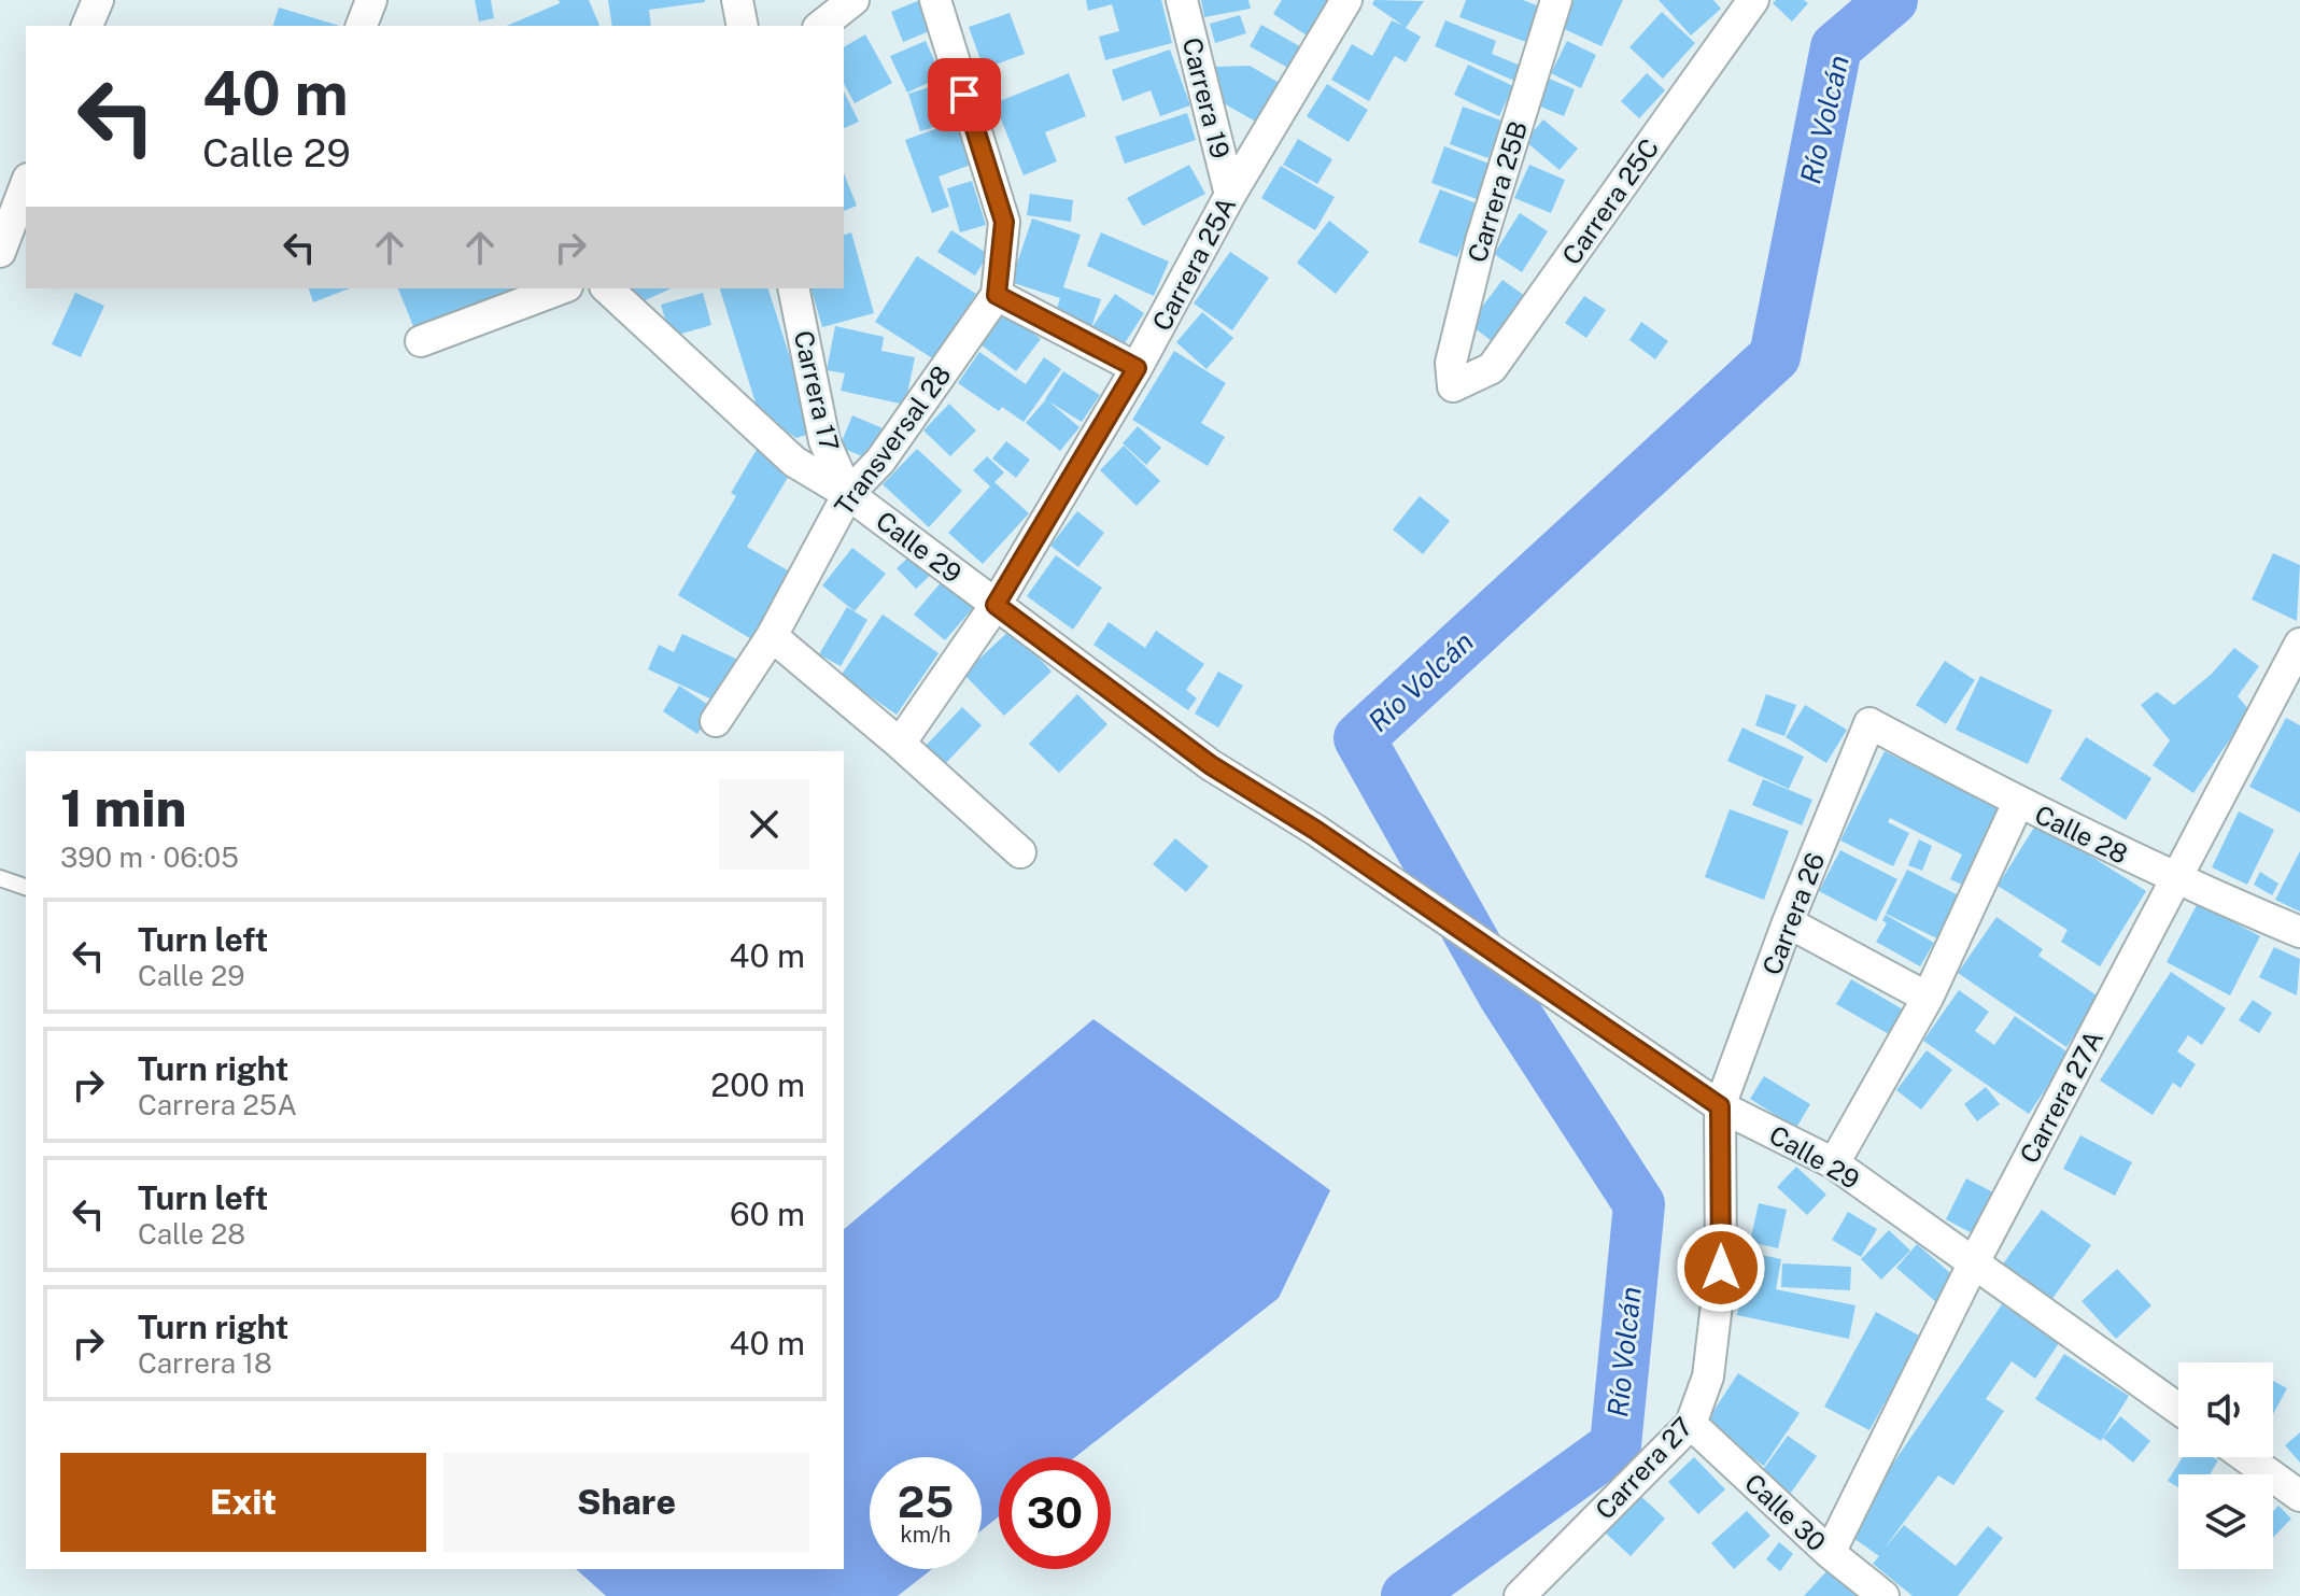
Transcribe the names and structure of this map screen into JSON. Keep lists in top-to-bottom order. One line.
{"streets":{"street":["Carrera 19","Carrera 25B","Carrera 25C","Carrera 25A","Carrera 17","Transversal 28","Calle 29","Calle 28","Carrera 26","Carrera 27A","Carrera 27","Calle 30"]},"crossings":[["Carrera 19","Carrera 25A"],["Carrera 25B","Carrera 25C"],["Carrera 25A","Calle 29"],["Carrera 17","Transversal 28"],["Carrera 17","Calle 29"],["Transversal 28","Calle 29"],["Calle 29","Carrera 26"],["Calle 29","Carrera 27A"],["Calle 29","Carrera 27"],["Calle 28","Carrera 26"],["Calle 28","Carrera 27A"],["Carrera 26","Carrera 27"],["Carrera 27A","Calle 30"],["Carrera 27","Calle 30"]],"water":["Río Volcán"],"page":{"turn":["40 m","Calle 29"],"heading":["1 min","390 m · 06:05"],"list":[{"name":"Turn left","note":"Calle 29","value":"40 m"},{"name":"Turn right","note":"Carrera 25A","value":"200 m"},{"name":"Turn left","note":"Calle 28","value":"60 m"},{"name":"Turn right","note":"Carrera 18","value":"40 m"}],"buttons":["Exit","Share"],"speed":"25 km/h","limit":"30"}}
